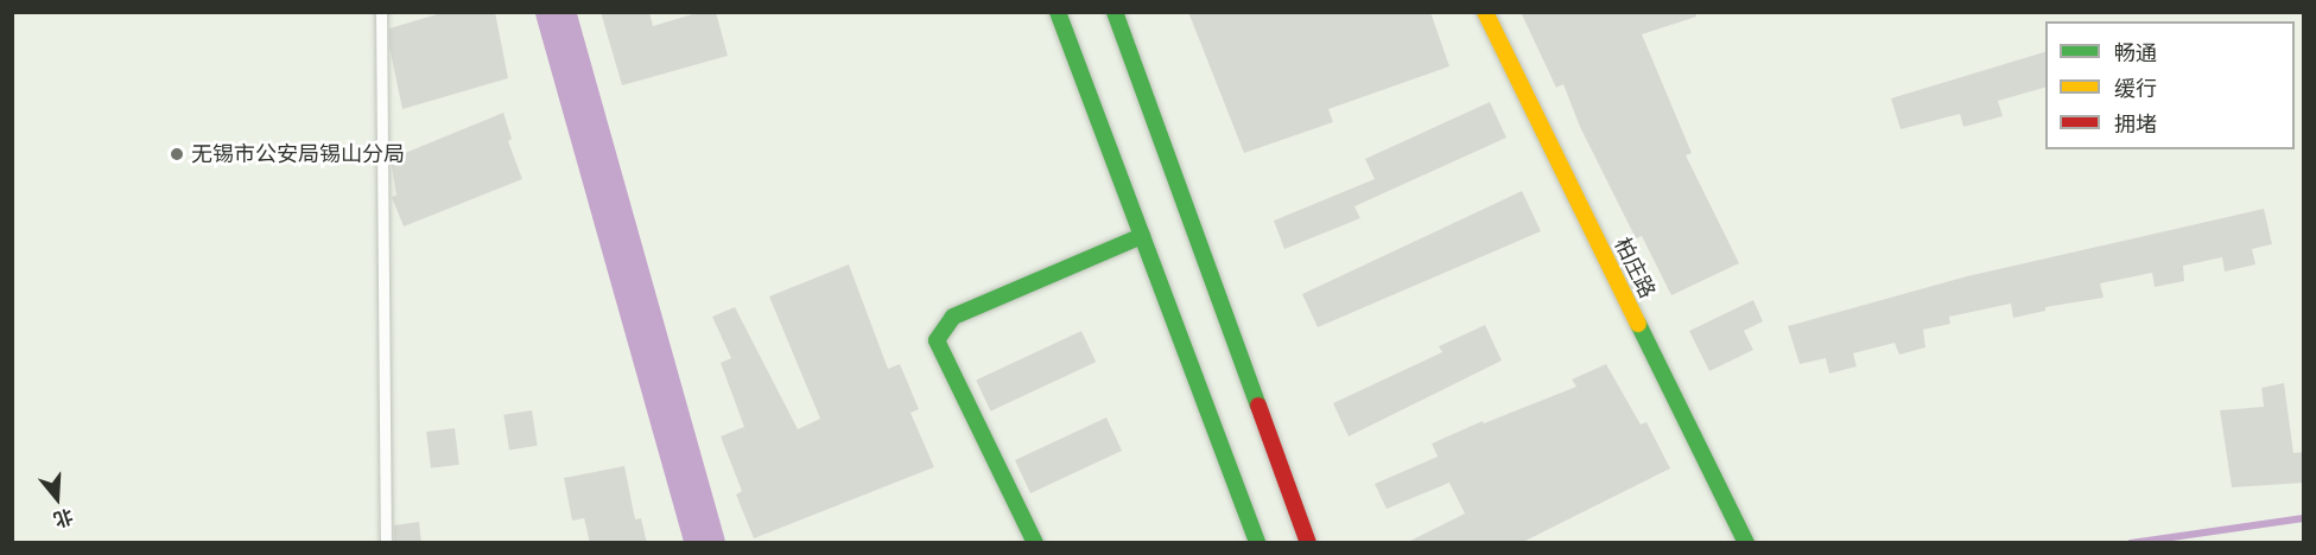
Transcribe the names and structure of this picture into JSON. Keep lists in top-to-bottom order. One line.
{"streets":{"street":["柏庄路"]},"places":["无锡市公安局锡山分局"],"legend":["畅通","缓行","拥堵"],"north":"bottom"}
